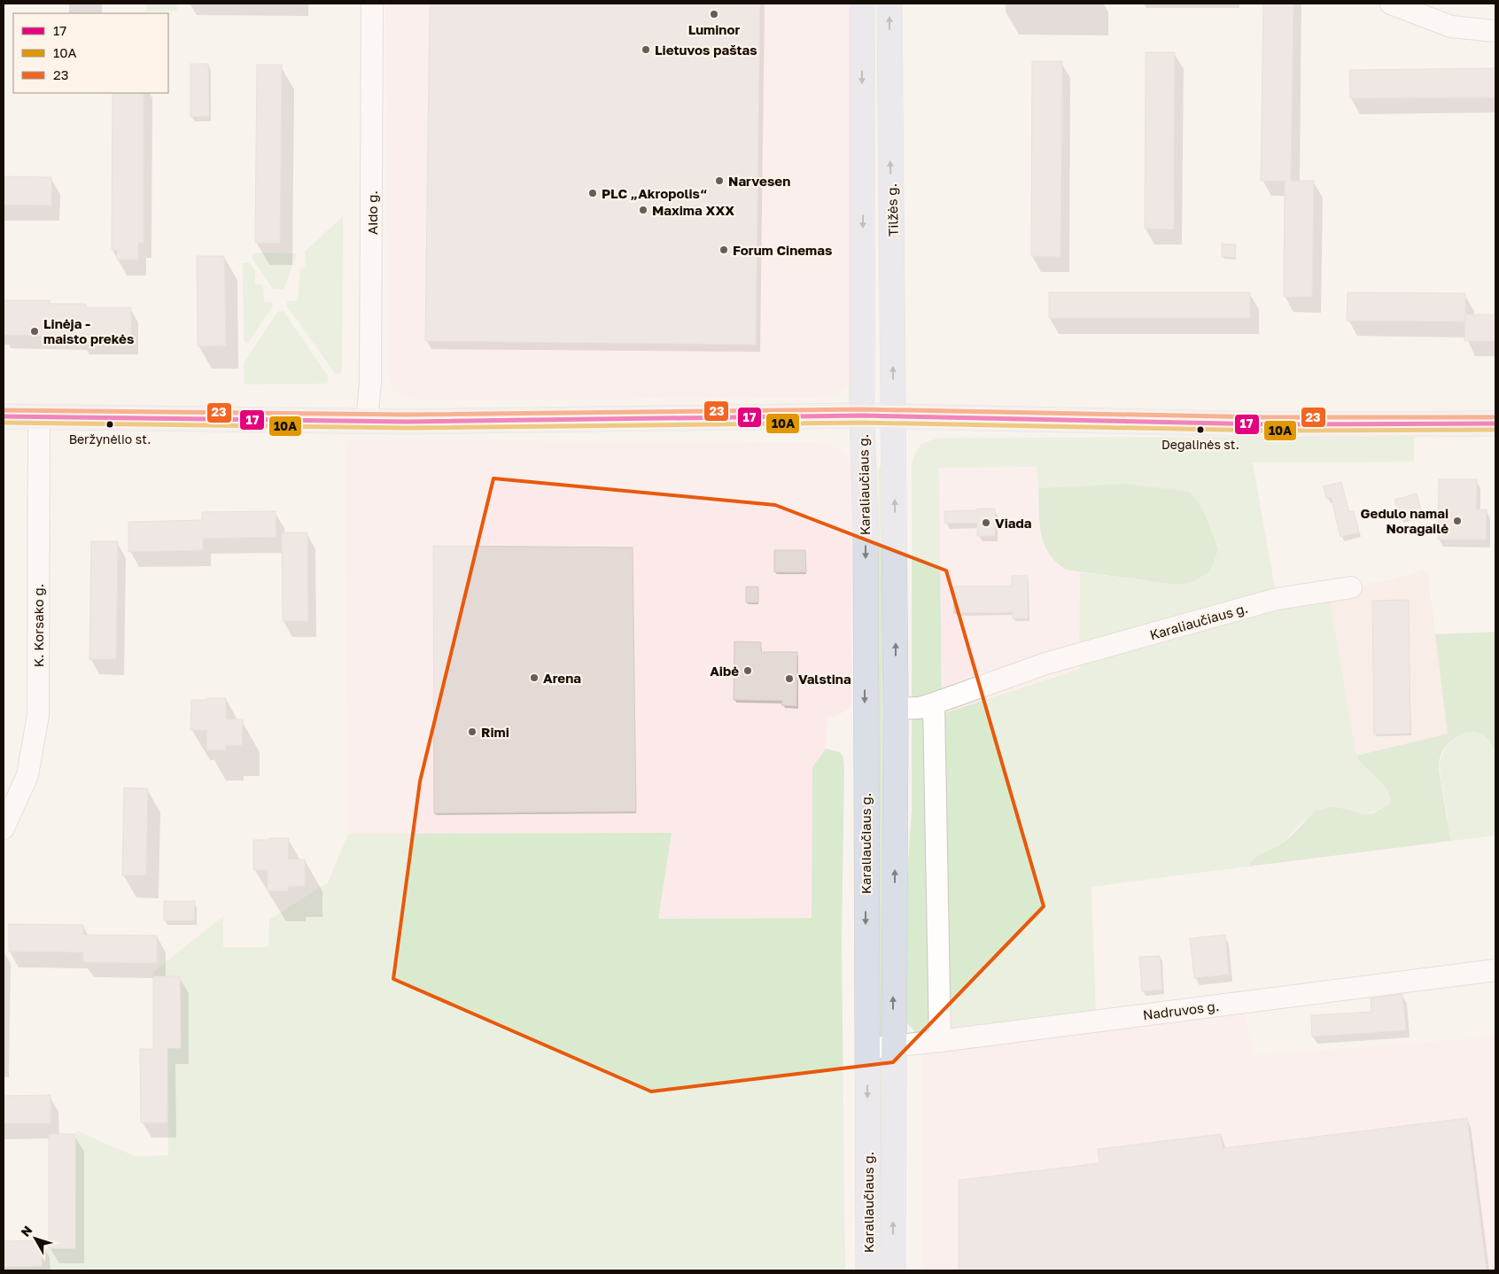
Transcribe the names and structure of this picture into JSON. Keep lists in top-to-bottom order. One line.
{"streets":{"highway":["Tilžės g.","Karaliaučiaus g."],"street":["Aido g.","K. Korsako g.","Nadruvos g."]},"crossings":[["Tilžės g.","Karaliaučiaus g."],["Karaliaučiaus g.","Nadruvos g."]],"places":["Luminor","Lietuvos paštas","Narvesen","PLC „Akropolis“","Maxima XXX","Forum Cinemas","Linėja - maisto prekės","Beržynėlio st.","Degalinės st.","Gedulo namai Noragailė","Viada","Aibė","Arena","Valstina","Rimi"],"lines":["transit line 23","transit line 17","transit line 10A"],"legend":["17","10A","23"],"north":"top left"}
